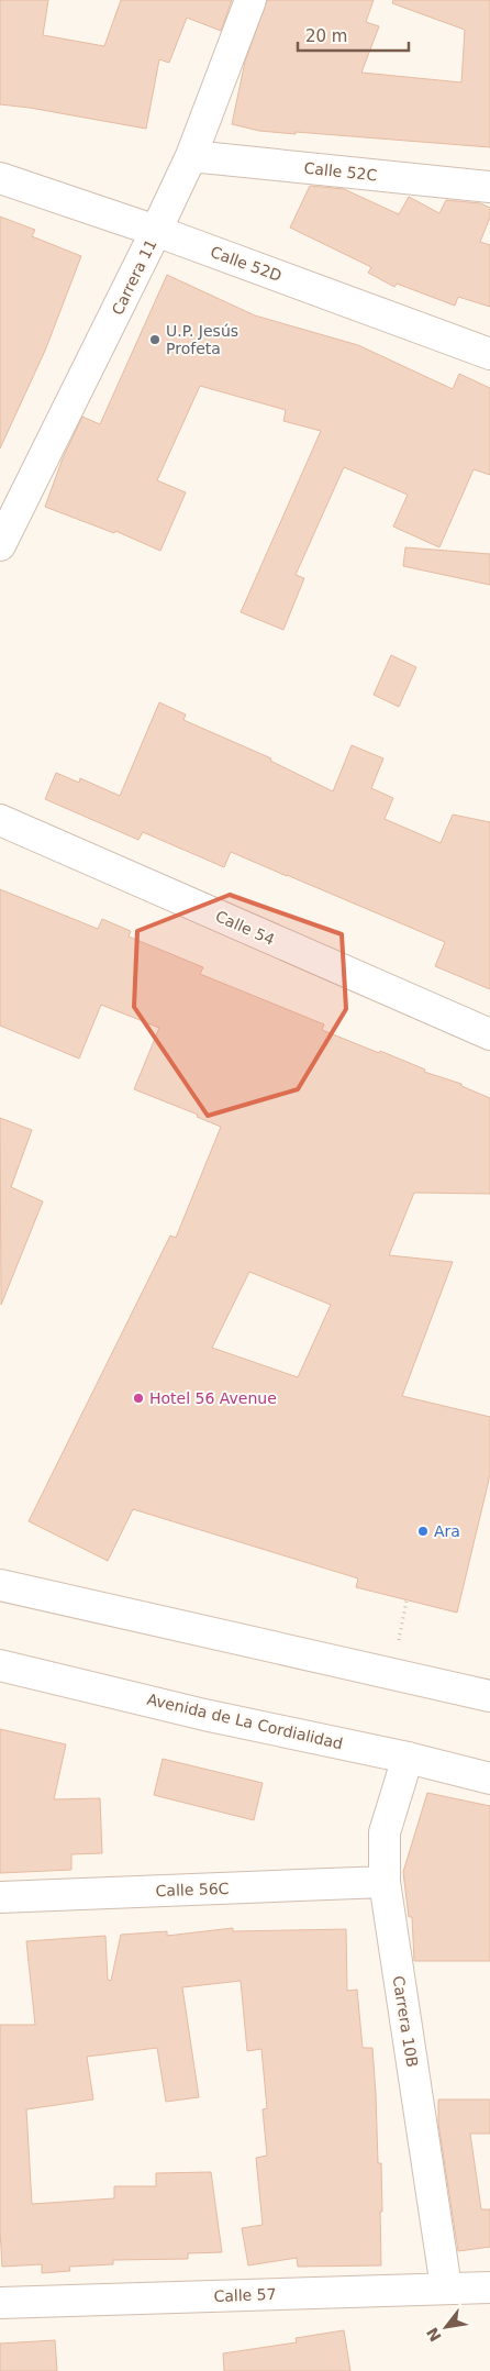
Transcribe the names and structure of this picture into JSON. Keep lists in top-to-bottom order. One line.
{"streets":{"street":["Calle 52C","Calle 52D","Carrera 11","Calle 54","Avenida de La Cordialidad","Calle 56C","Carrera 10B","Calle 57"]},"crossings":[["Calle 52C","Carrera 11"],["Calle 52D","Carrera 11"],["Avenida de La Cordialidad","Carrera 10B"],["Calle 56C","Carrera 10B"],["Carrera 10B","Calle 57"]],"places":["U.P. Jesús Profeta","Hotel 56 Avenue","Ara"],"scale_bar":"20 m","north":"bottom left"}
